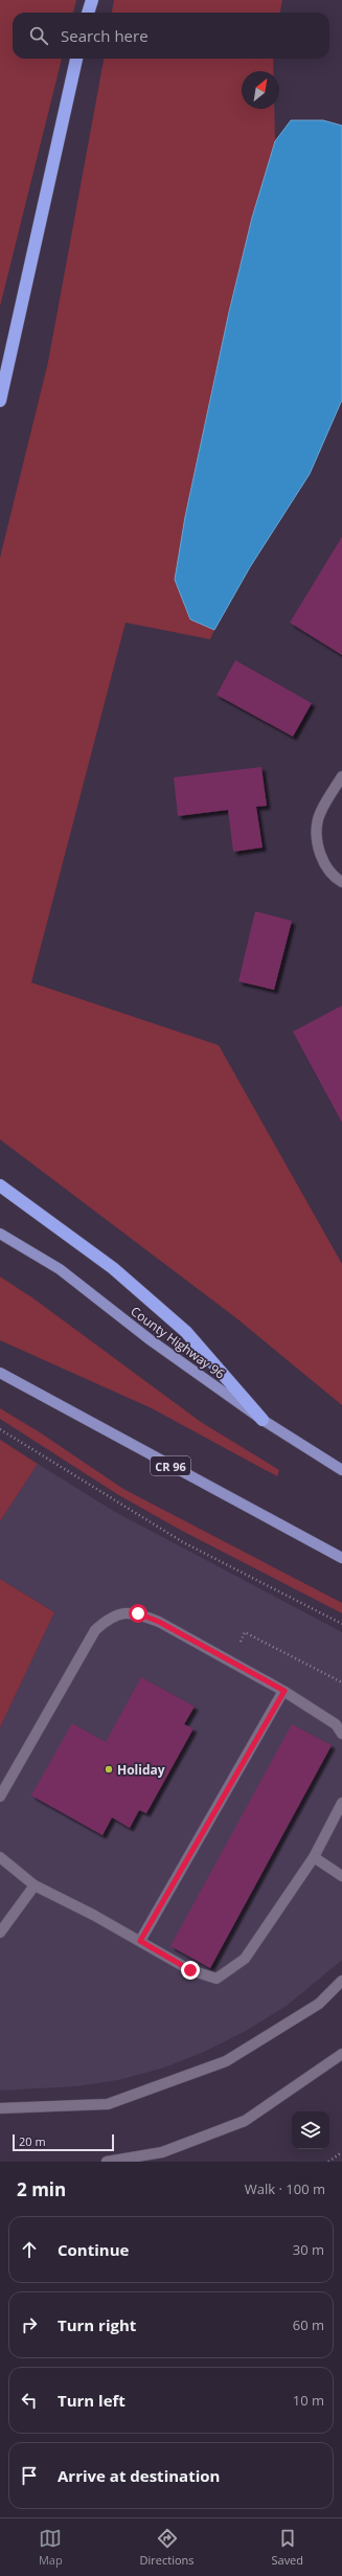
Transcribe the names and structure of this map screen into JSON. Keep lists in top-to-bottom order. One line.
{"streets":{"main road":["County Highway 96","CR 96"]},"places":["Holiday"],"scale_bar":"20 m","north":"top right","page":{"search":"Search here","scale":"20 m","heading":["2 min","Walk · 100 m"],"list":[["Continue","30 m"],["Turn right","60 m"],["Turn left","10 m"],"Arrive at destination"],"nav":["Map","Directions","Saved"]}}
